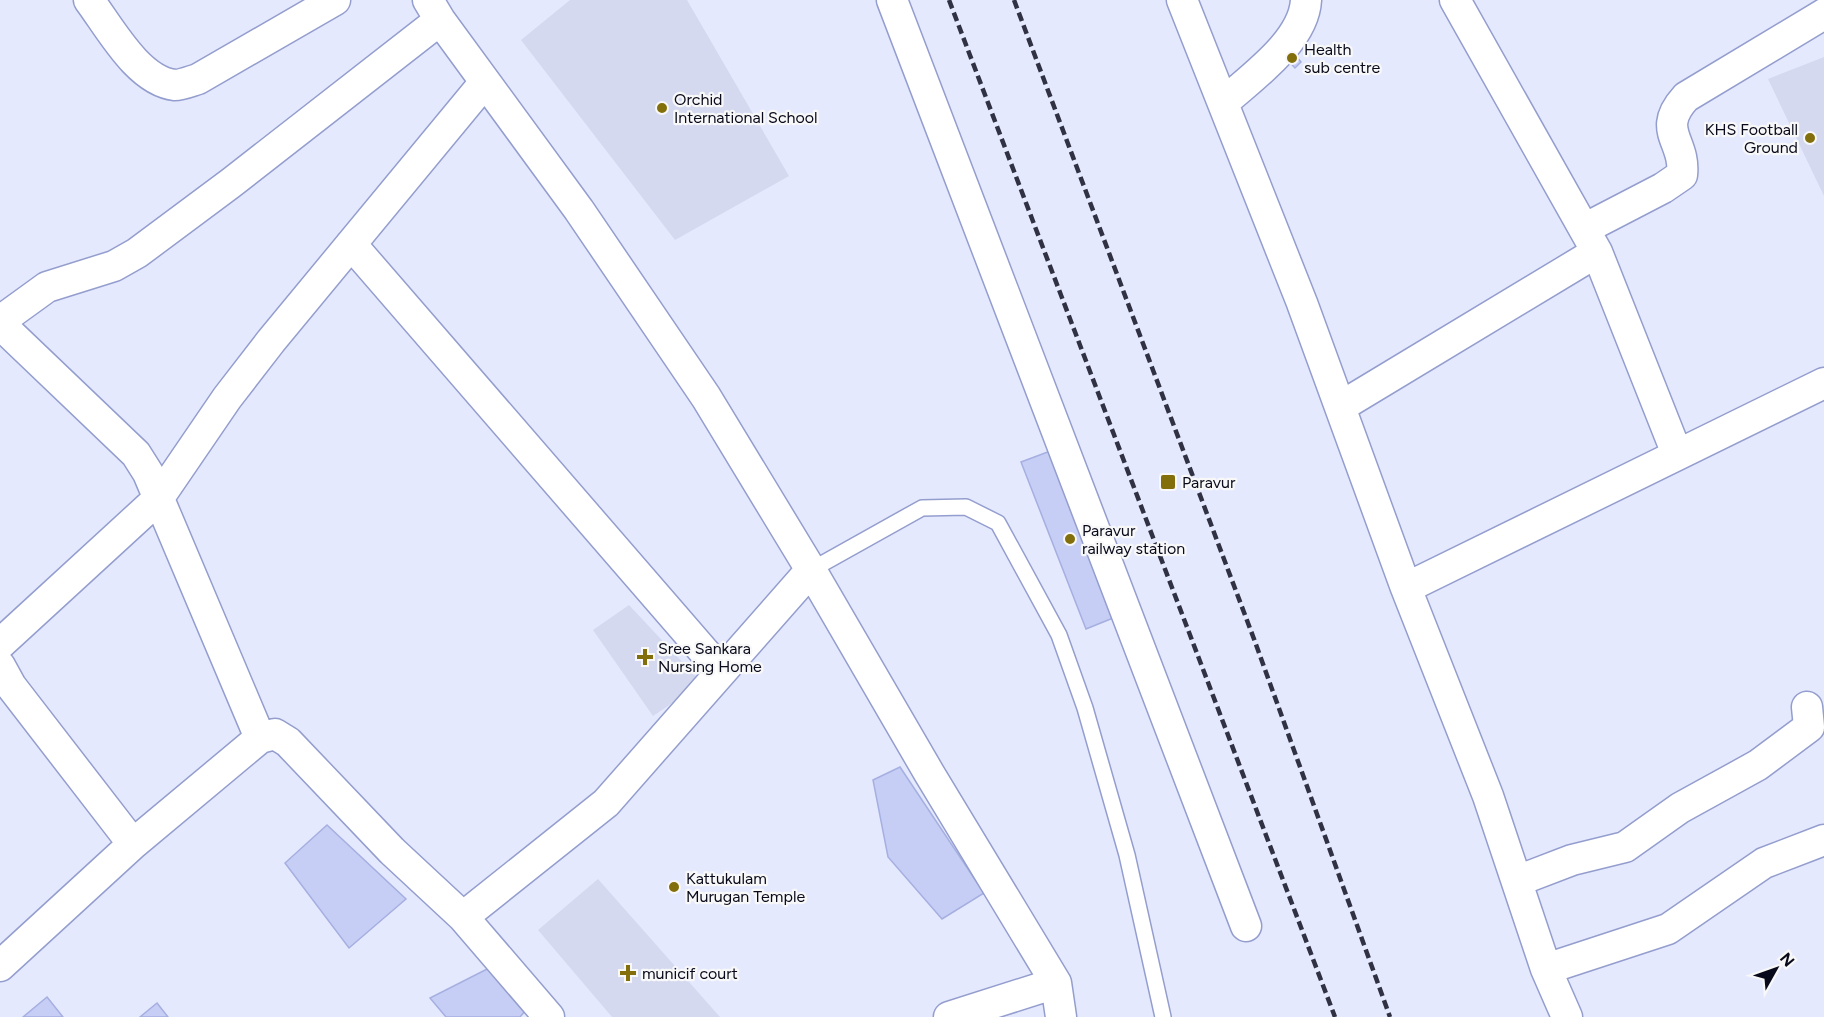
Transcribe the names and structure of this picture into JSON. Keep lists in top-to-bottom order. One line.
{"places":{"other":["Health sub centre","Orchid International School","KHS Football Ground","Paravur railway station","Kattukulam Murugan Temple"],"transit":["Paravur"],"health":["Sree Sankara Nursing Home","municif court"]},"north":"top right"}
